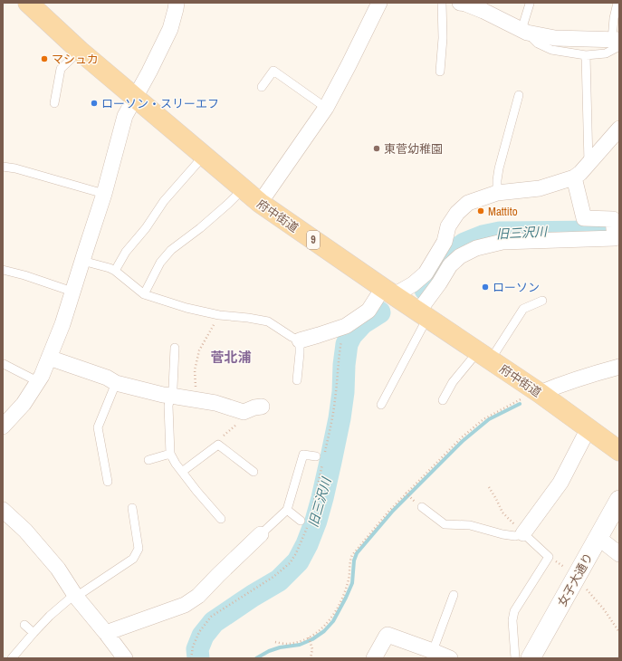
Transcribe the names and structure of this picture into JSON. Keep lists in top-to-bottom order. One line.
{"streets":{"main road":["府中街道","9"],"street":["女子大通り"]},"districts":["菅北浦"],"water":["旧三沢川"],"places":["マシュカ","ローソン・スリーエフ","東菅幼稚園","Mattito","ローソン"]}
